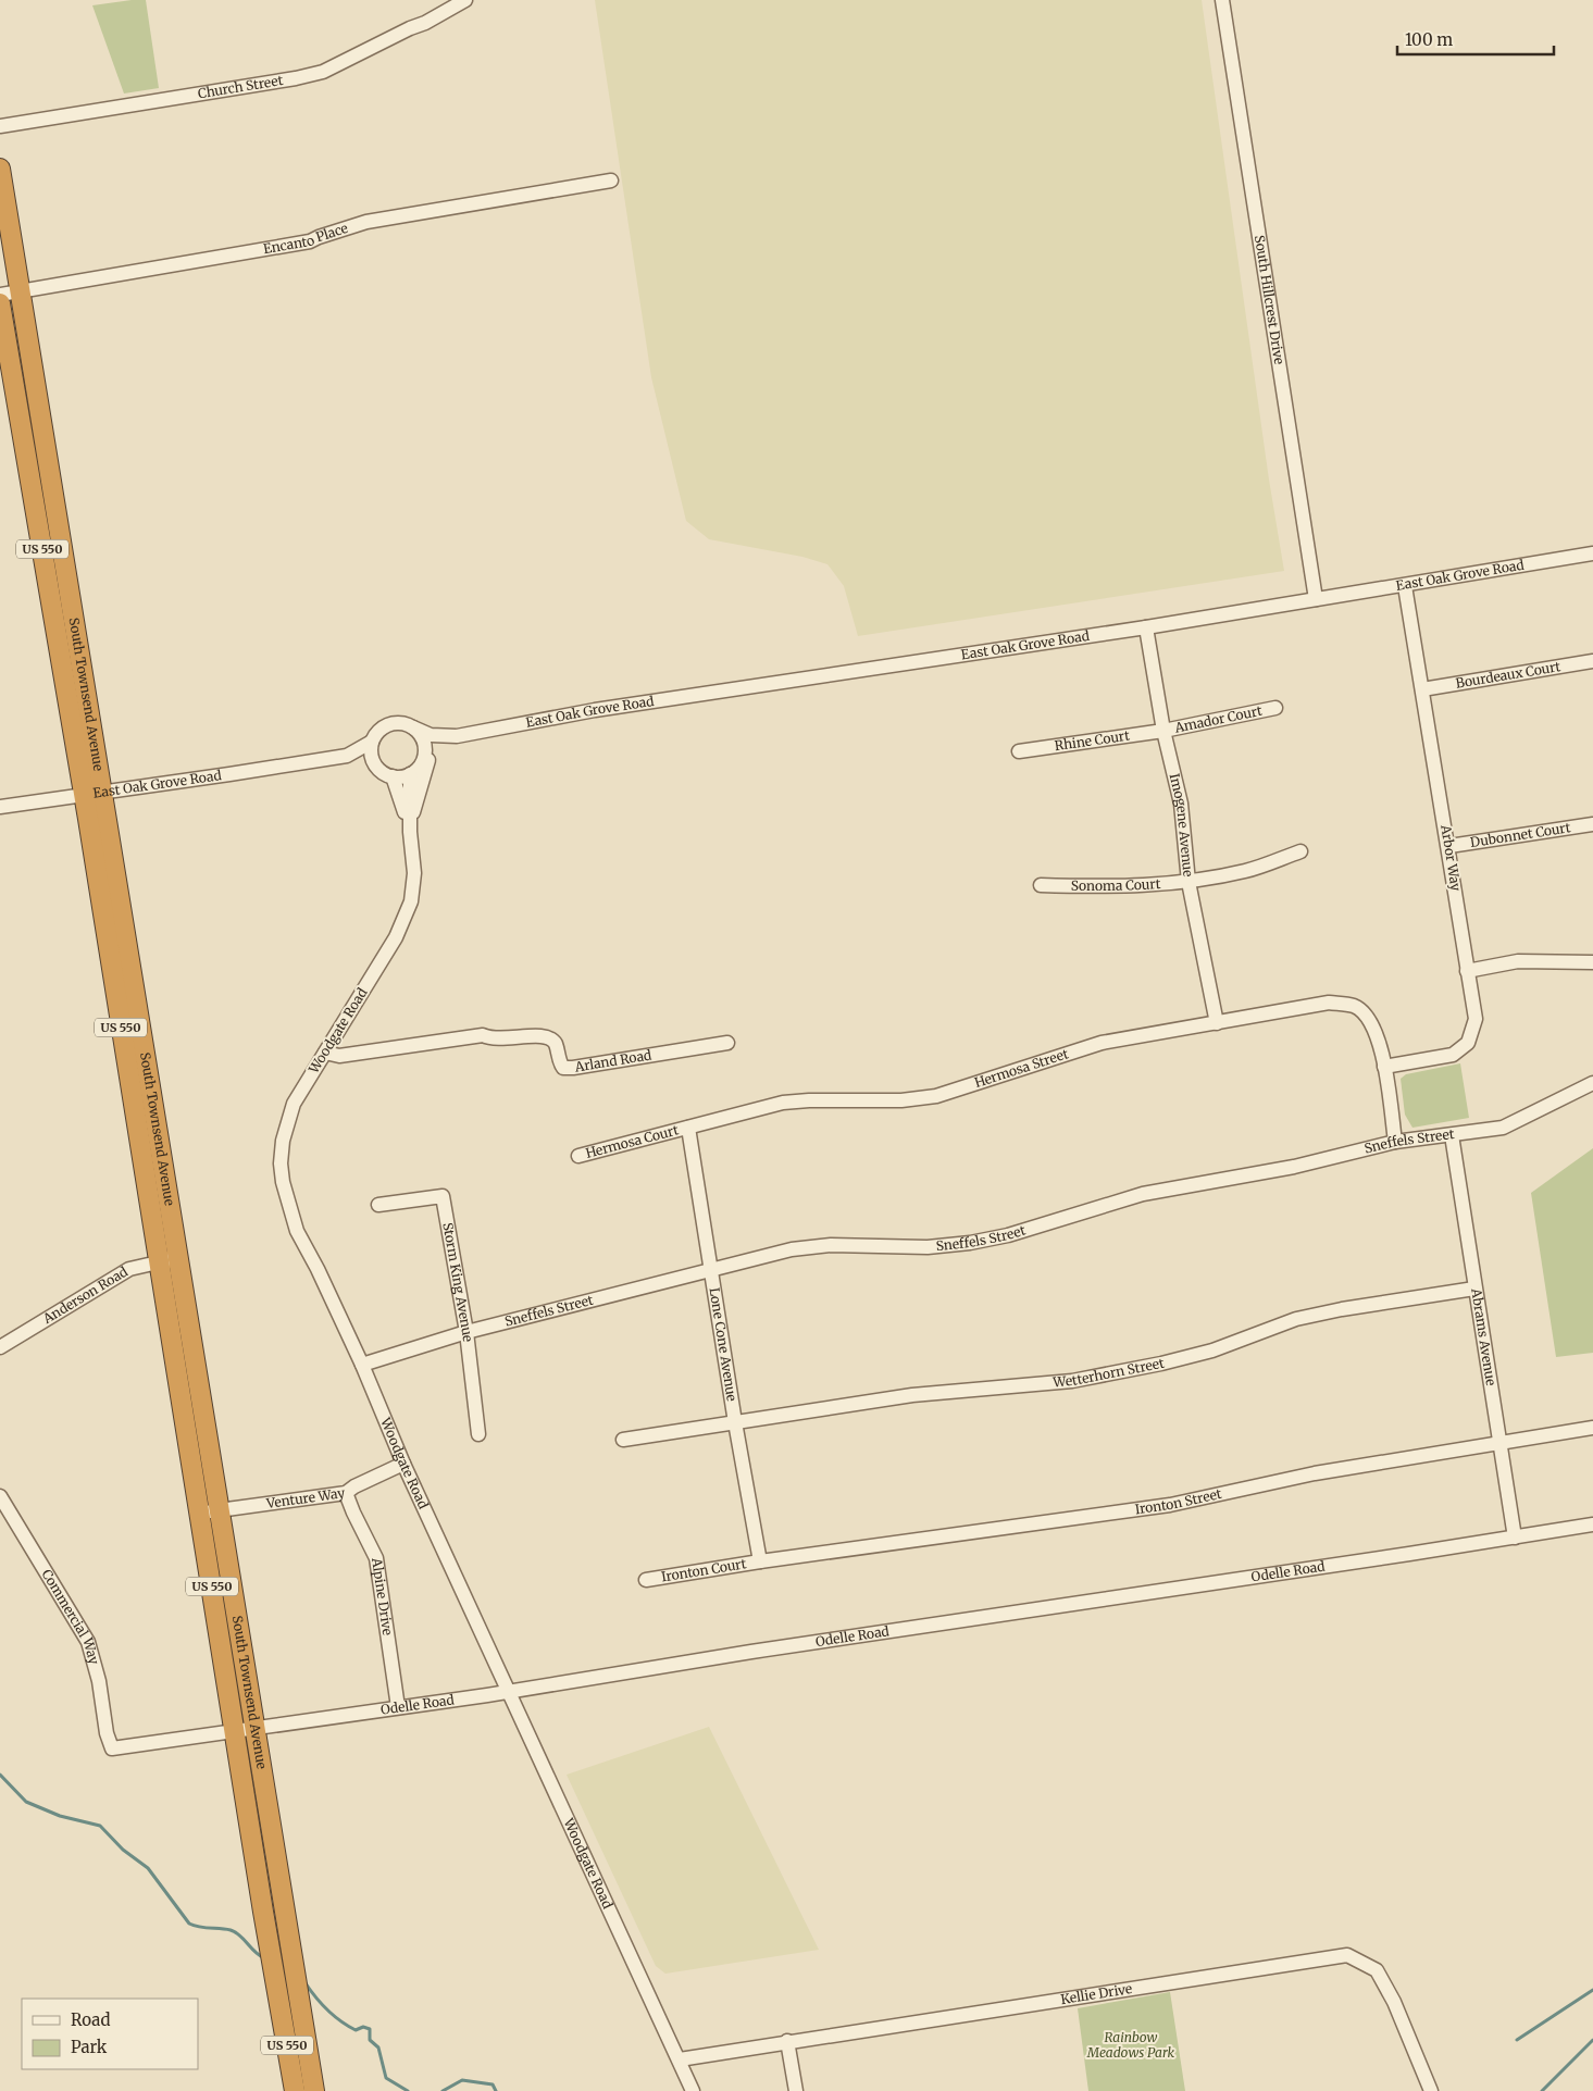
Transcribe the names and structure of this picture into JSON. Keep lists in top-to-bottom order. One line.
{"streets":{"highway":["US 550","South Townsend Avenue"],"street":["Church Street","Encanto Place","South Hillcrest Drive","East Oak Grove Road","Bourdeaux Court","Amador Court","Rhine Court","Imogene Avenue","Dubonnet Court","Arbor Way","Sonoma Court","Woodgate Road","Arland Road","Hermosa Street","Hermosa Court","Sneffels Street","Storm King Avenue","Anderson Road","Abrams Avenue","Lone Cone Avenue","Wetterhorn Street","Venture Way","Ironton Street","Ironton Court","Odelle Road","Alpine Drive","Commercial Way","Kellie Drive"]},"crossings":[["Encanto Place","South Townsend Avenue"],["South Hillcrest Drive","East Oak Grove Road"],["East Oak Grove Road","South Townsend Avenue"],["East Oak Grove Road","Imogene Avenue"],["East Oak Grove Road","Arbor Way"],["East Oak Grove Road","Woodgate Road"],["Bourdeaux Court","Arbor Way"],["South Townsend Avenue","Anderson Road"],["South Townsend Avenue","Venture Way"],["South Townsend Avenue","Odelle Road"],["Amador Court","Rhine Court"],["Amador Court","Imogene Avenue"],["Rhine Court","Imogene Avenue"],["Imogene Avenue","Sonoma Court"],["Imogene Avenue","Hermosa Street"],["Dubonnet Court","Arbor Way"],["Arbor Way","Hermosa Street"],["Woodgate Road","Arland Road"],["Woodgate Road","Sneffels Street"],["Woodgate Road","Venture Way"],["Woodgate Road","Odelle Road"],["Woodgate Road","Kellie Drive"],["Hermosa Street","Hermosa Court"],["Hermosa Street","Lone Cone Avenue"],["Hermosa Court","Lone Cone Avenue"],["Sneffels Street","Storm King Avenue"],["Sneffels Street","Abrams Avenue"],["Sneffels Street","Lone Cone Avenue"],["Abrams Avenue","Wetterhorn Street"],["Abrams Avenue","Ironton Street"],["Abrams Avenue","Odelle Road"],["Lone Cone Avenue","Wetterhorn Street"],["Lone Cone Avenue","Ironton Street"],["Lone Cone Avenue","Ironton Court"],["Venture Way","Alpine Drive"],["Ironton Street","Ironton Court"],["Odelle Road","Alpine Drive"],["Odelle Road","Commercial Way"]],"parks":["Rainbow Meadows Park"],"legend":["Road","Park"],"scale_bar":"100 m"}
